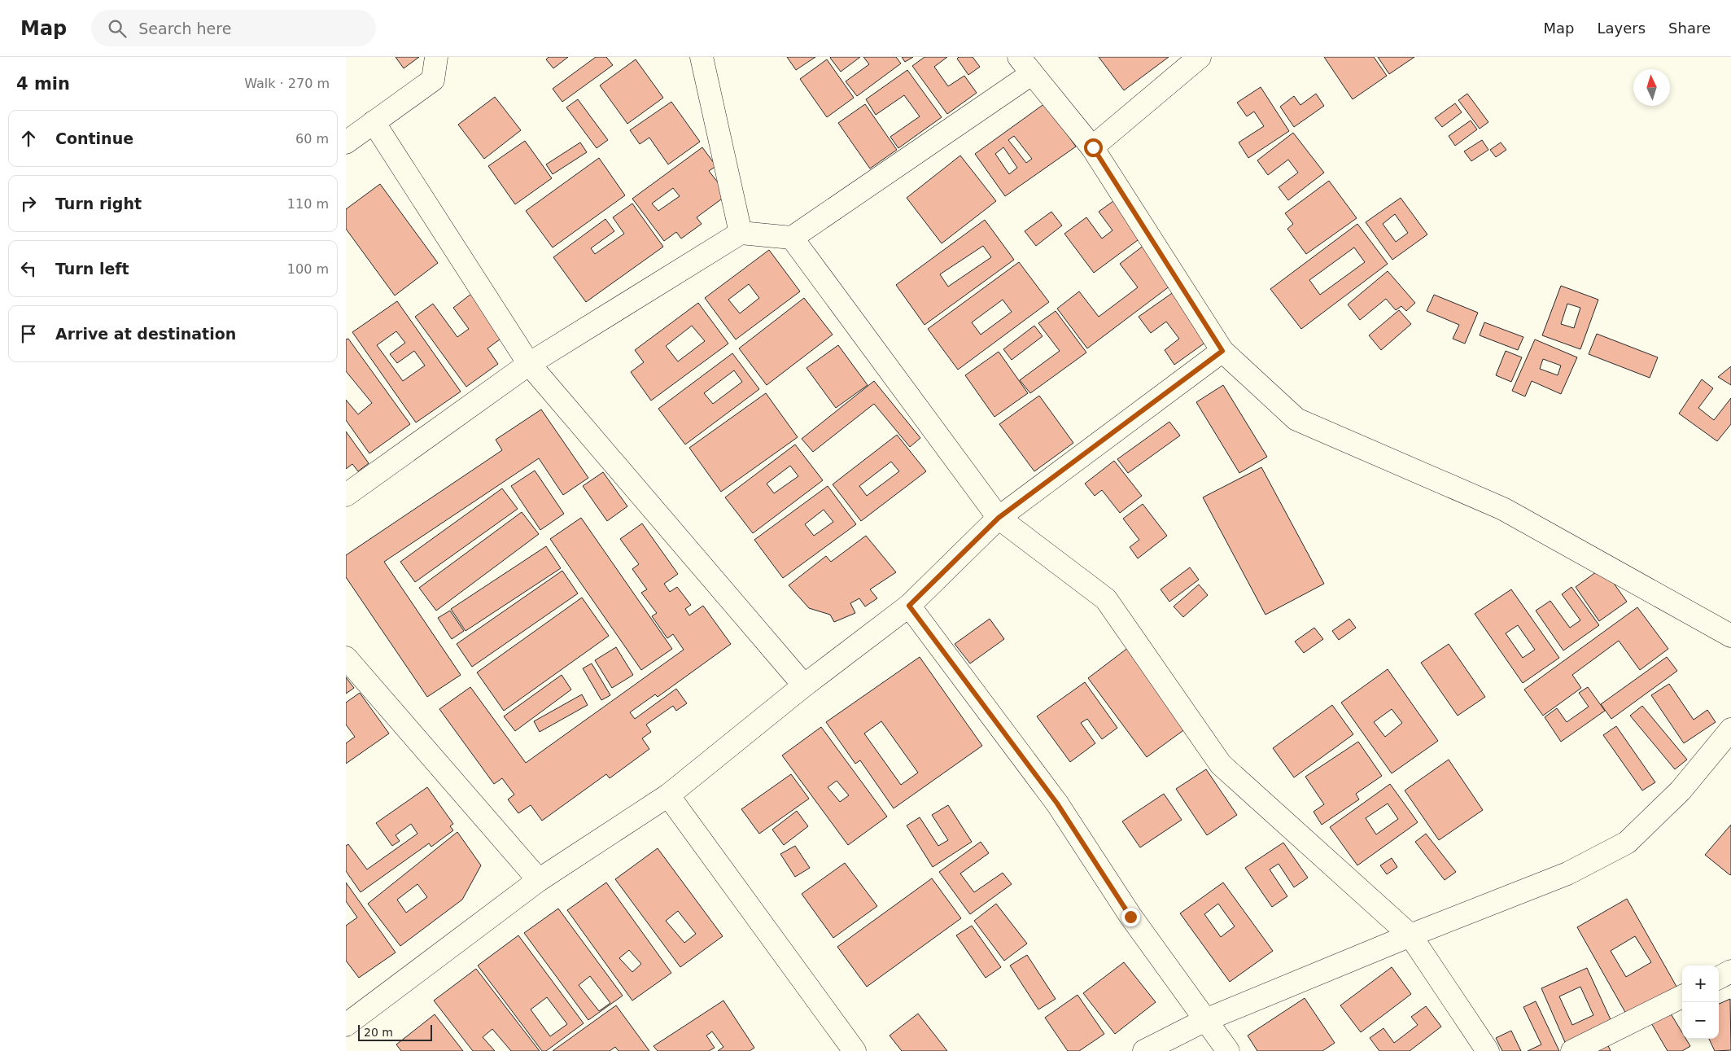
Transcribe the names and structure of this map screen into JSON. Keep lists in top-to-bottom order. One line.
{"scale_bar":"20 m","north":"top","page":{"header":"Map","search":"Search here","nav":["Map","Layers","Share"],"heading":["4 min","Walk · 270 m"],"list":[["Continue","60 m"],["Turn right","110 m"],["Turn left","100 m"],"Arrive at destination"],"map_buttons":["+","−"],"scale":"20 m"}}
